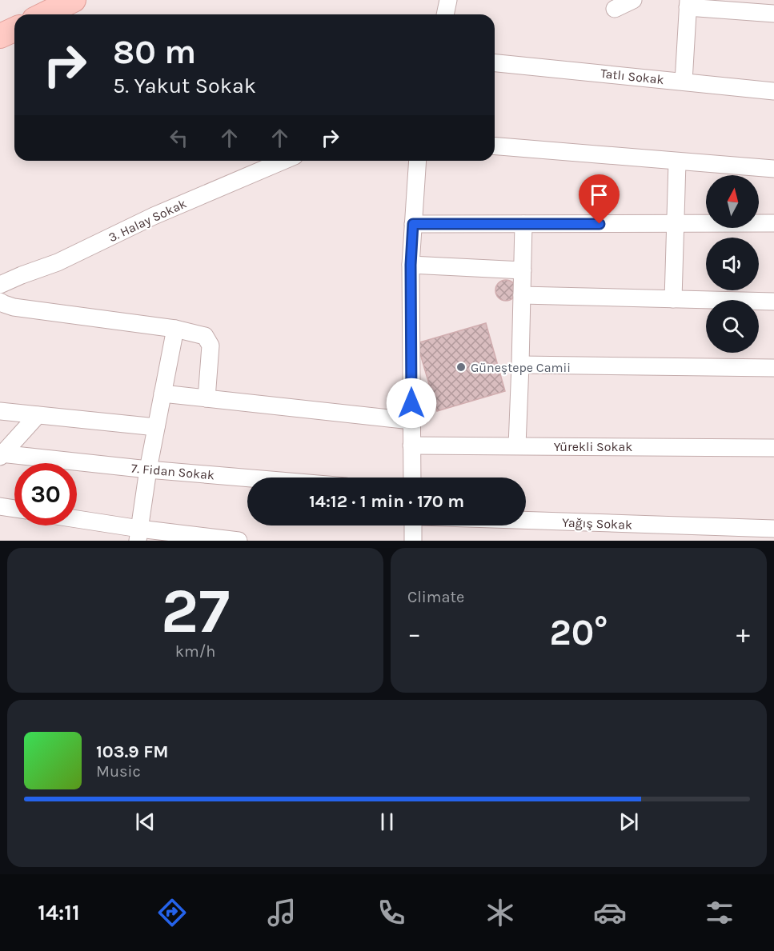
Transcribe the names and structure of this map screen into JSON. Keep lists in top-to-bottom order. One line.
{"streets":{"street":["Tatlı Sokak","3. Halay Sokak","Yürekli Sokak","7. Fidan Sokak","Yağış Sokak"]},"places":["Güneştepe Camii"],"north":"top","page":{"turn":["80 m","5. Yakut Sokak"],"limit":"30","trip":"14:12 · 1 min · 170 m","tile":[["27","km/h"],"Climate"],"heat":["−","20°","+"],"song":["103.9 FM","Music"],"tabs":"14:11"}}
